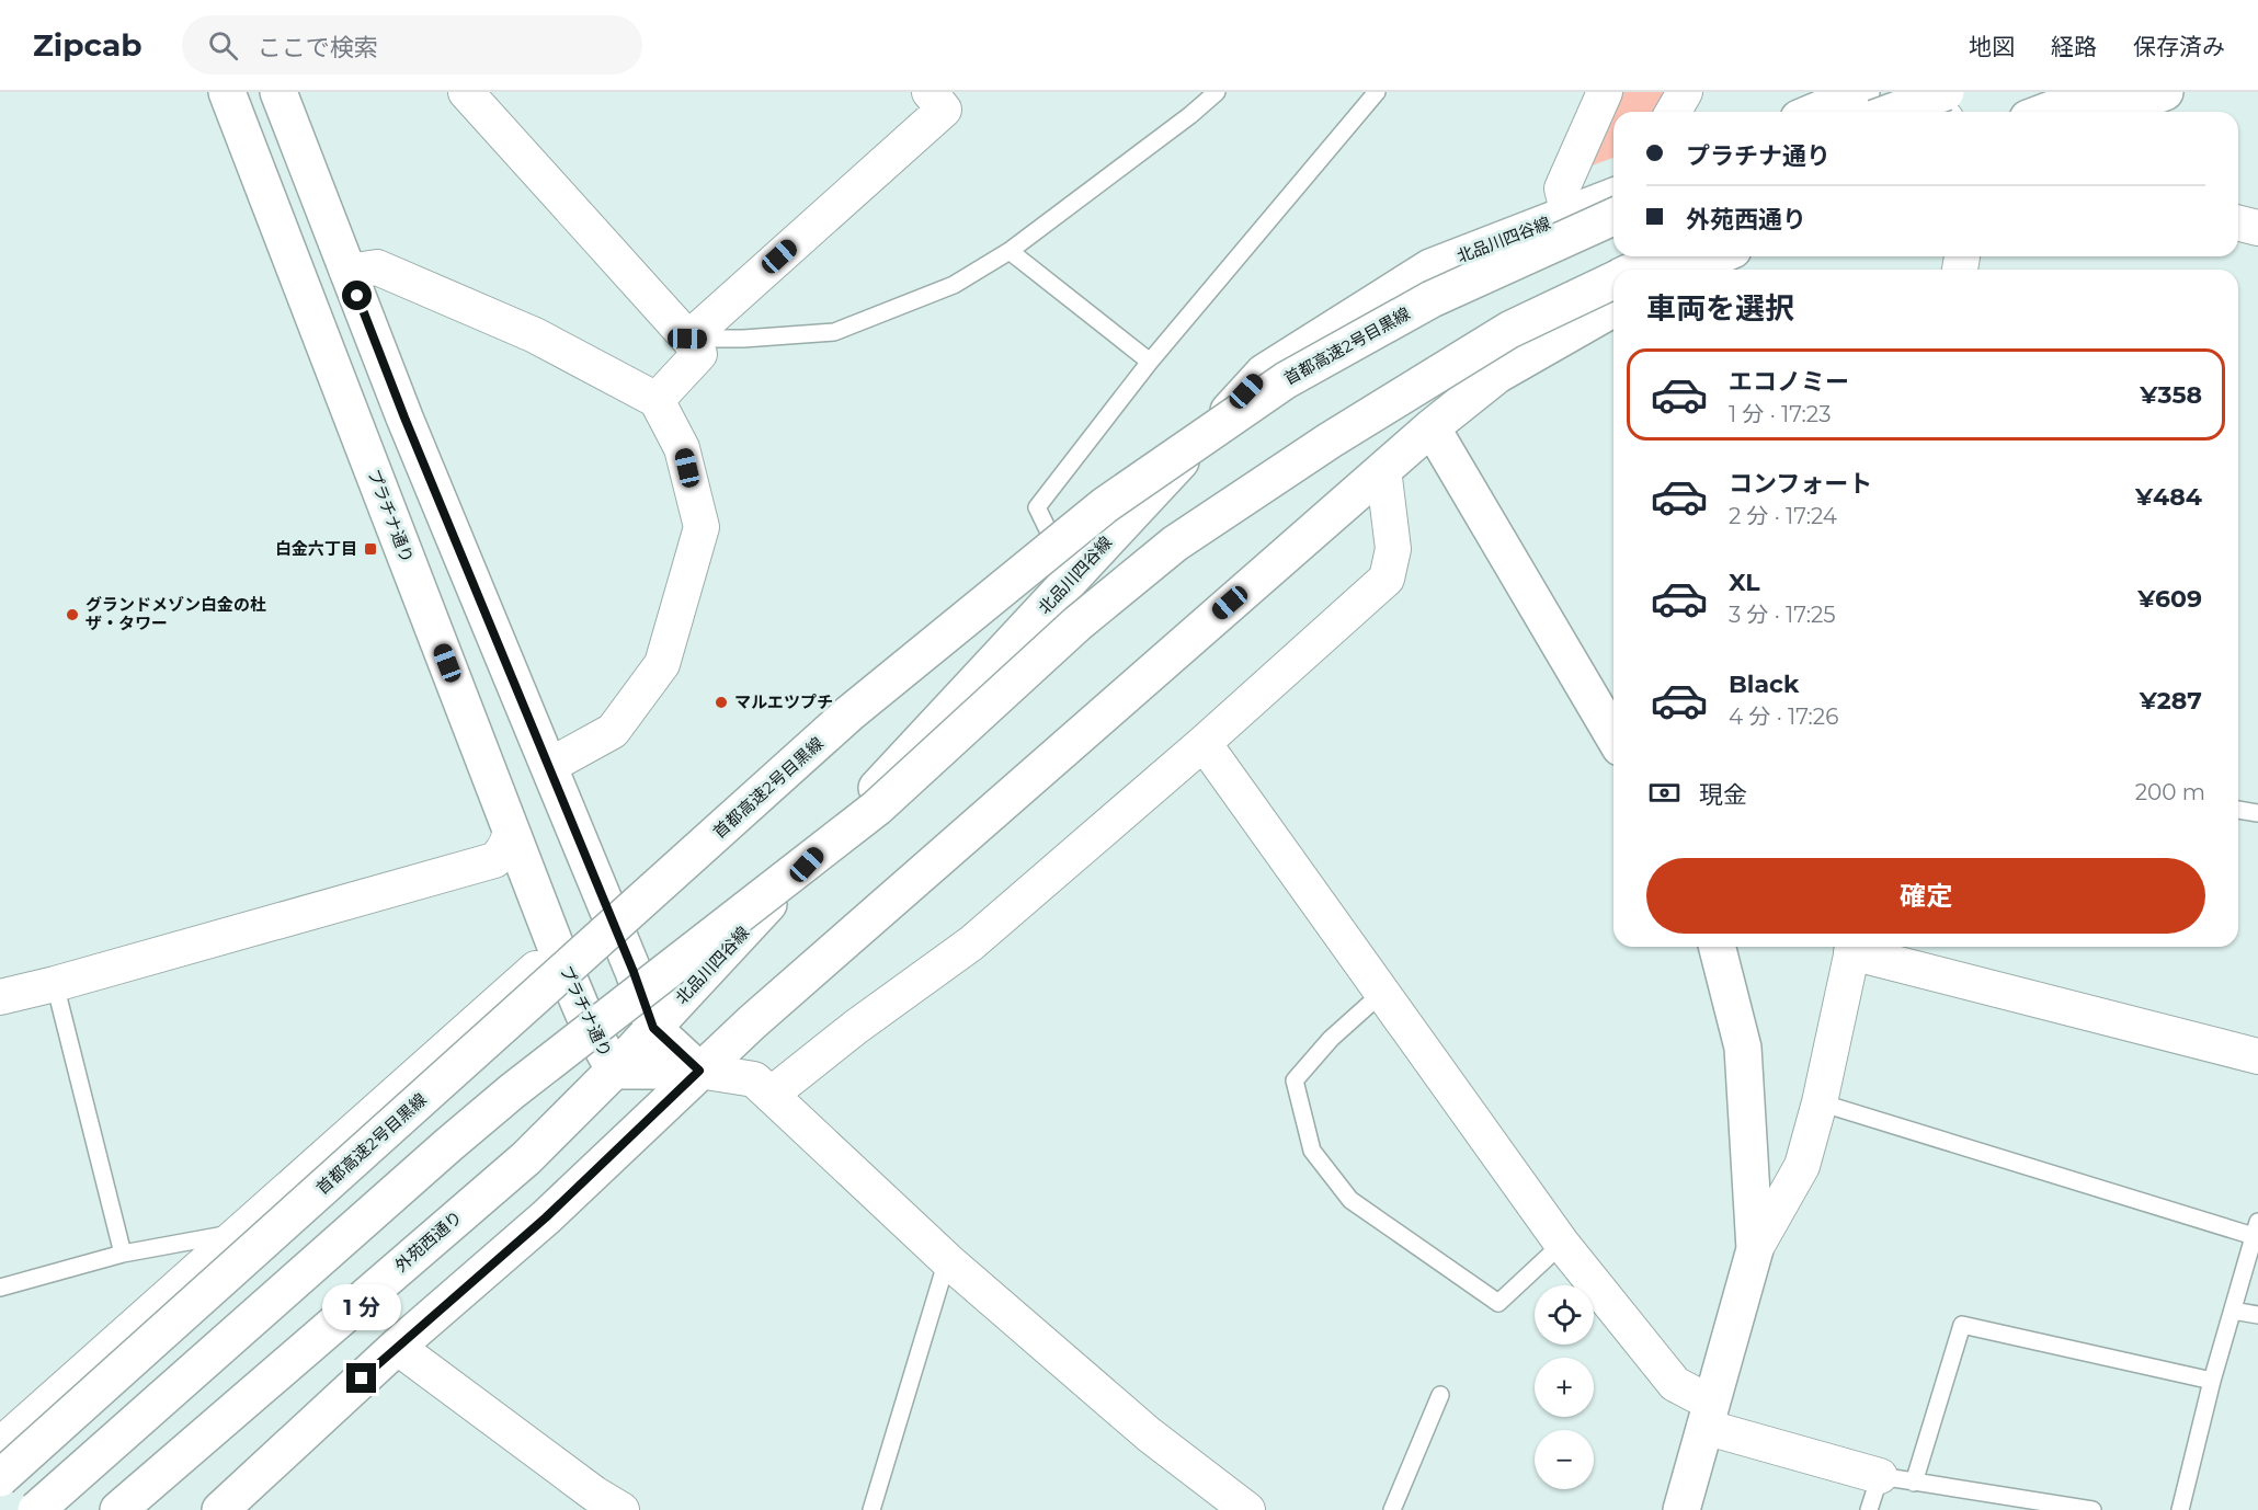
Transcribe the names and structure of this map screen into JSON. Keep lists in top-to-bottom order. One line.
{"streets":{"main road":["北品川四谷線","首都高速2号目黒線","プラチナ通り","外苑西通り"]},"crossings":[["北品川四谷線","プラチナ通り"],["北品川四谷線","外苑西通り"],["プラチナ通り","外苑西通り"]],"places":{"transit":["白金六丁目"],"other":["グランドメゾン白金の杜 ザ・タワー","マルエツプチ"]},"page":{"header":"Zipcab","search":"ここで検索","nav":["地図","経路","保存済み"],"banner":["プラチナ通り","外苑西通り"],"heading":"車両を選択","list":[{"name":"エコノミー","note":"1 分 · 17:23","value":"¥358"},{"name":"コンフォート","note":"2 分 · 17:24","value":"¥484"},{"name":"XL","note":"3 分 · 17:25","value":"¥609"},{"name":"Black","note":"4 分 · 17:26","value":"¥287"}],"pay":["現金","200 m"],"buttons":"確定","bubble":"1 分","map_buttons":["+","−"]}}
